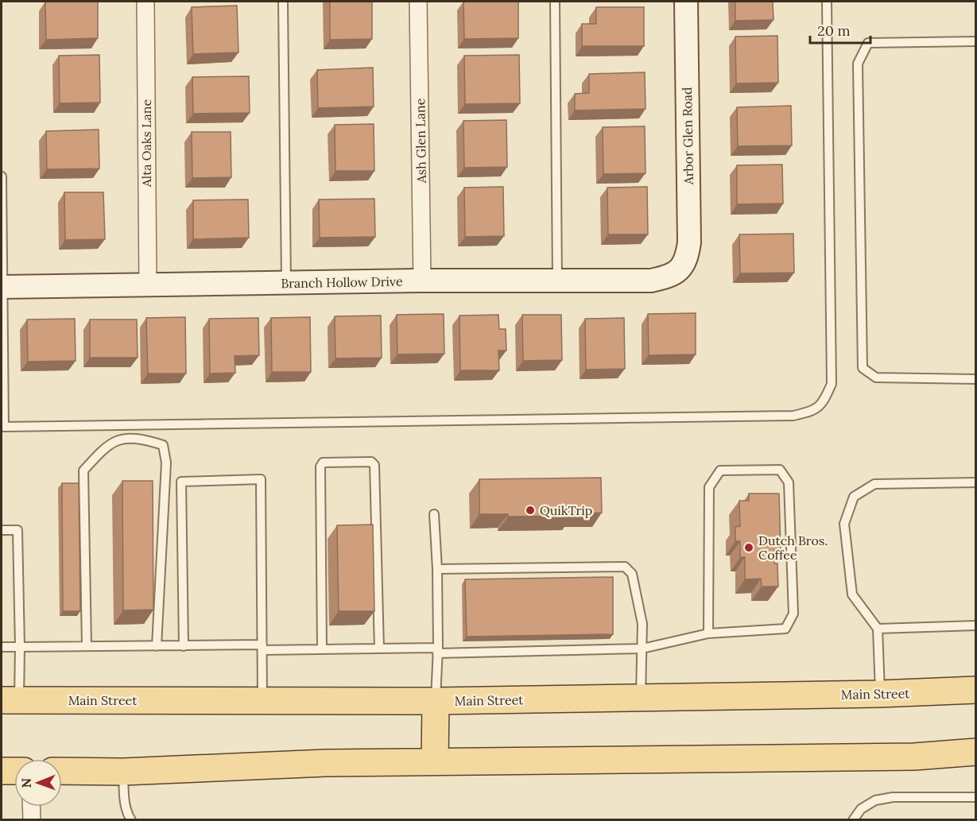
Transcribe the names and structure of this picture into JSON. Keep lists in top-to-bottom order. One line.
{"streets":{"main road":["Main Street"],"street":["Arbor Glen Road","Ash Glen Lane","Alta Oaks Lane","Branch Hollow Drive"]},"crossings":[["Arbor Glen Road","Branch Hollow Drive"],["Ash Glen Lane","Branch Hollow Drive"],["Alta Oaks Lane","Branch Hollow Drive"]],"places":["QuikTrip","Dutch Bros. Coffee"],"scale_bar":"20 m","north":"left"}
